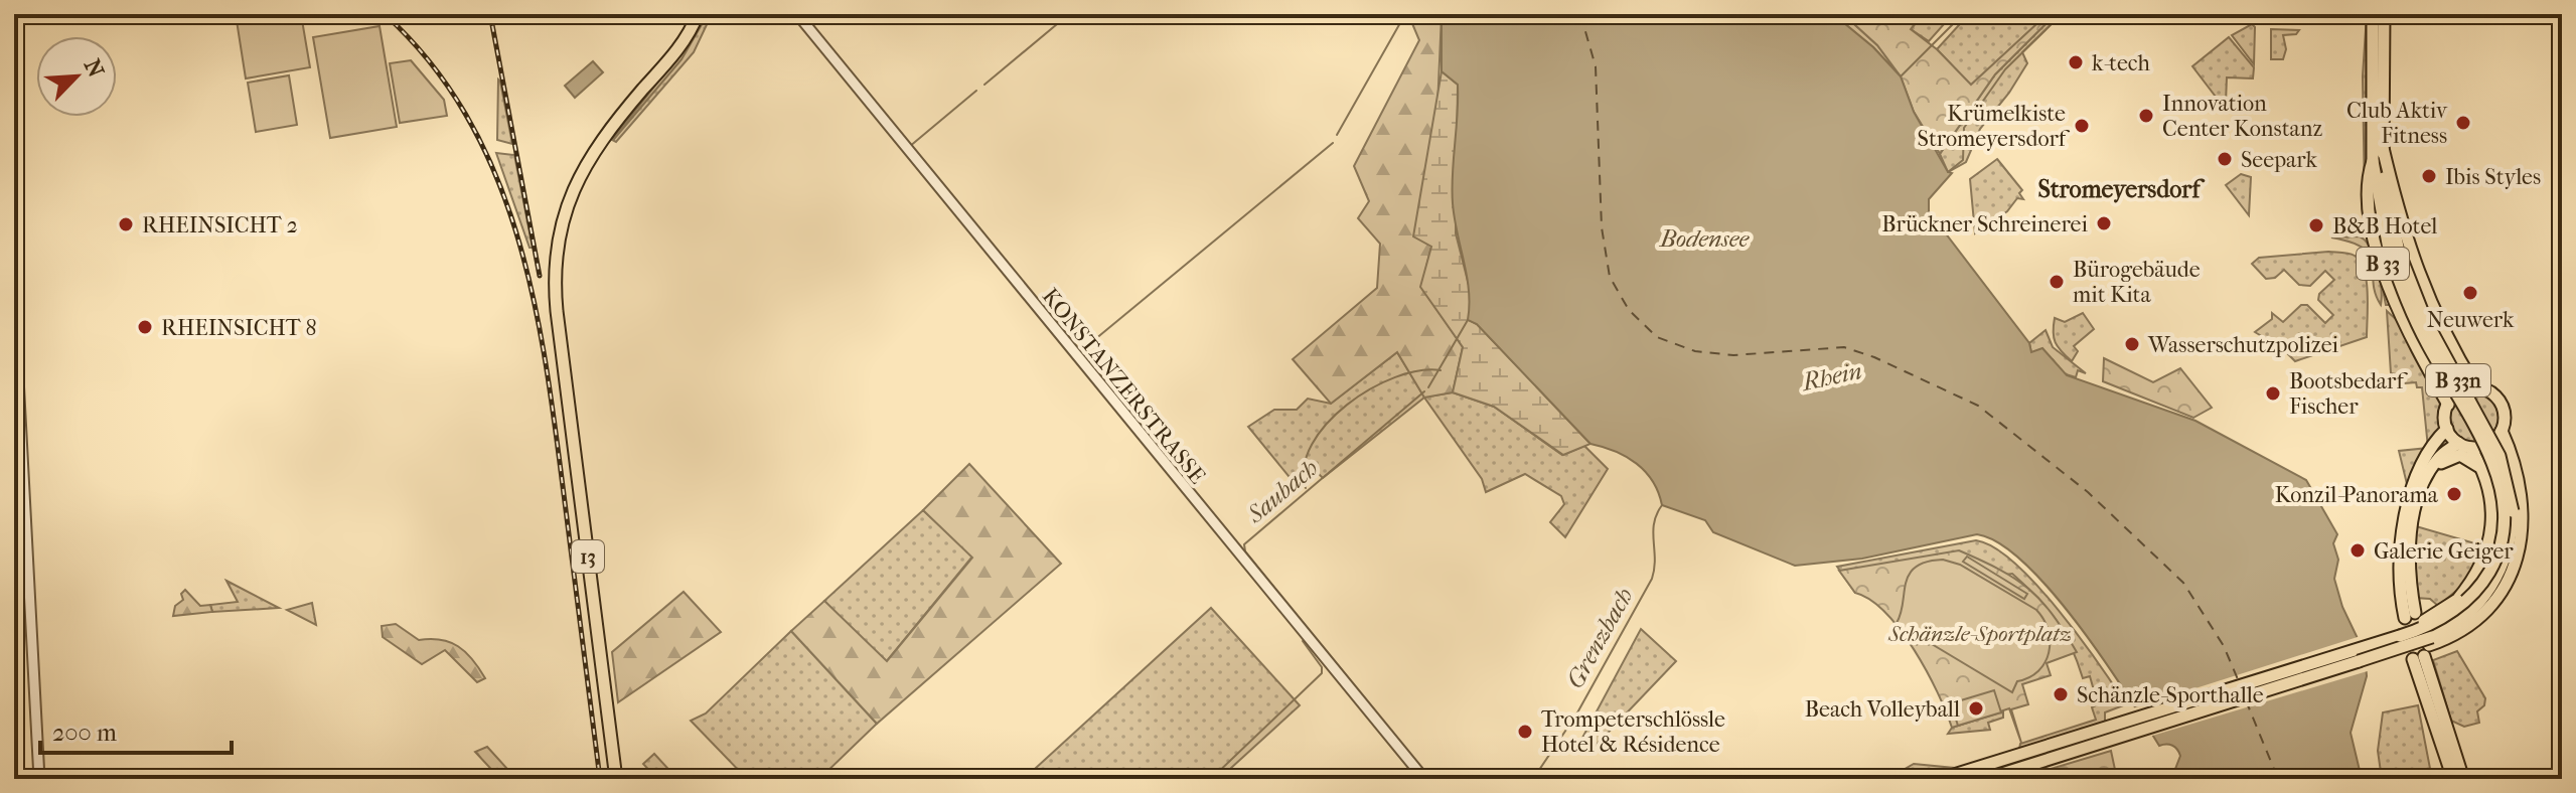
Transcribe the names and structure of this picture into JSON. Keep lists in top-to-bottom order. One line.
{"streets":{"main road":["B 33","B 33n","13"],"street":["KONSTANZERSTRASSE"]},"crossings":[["B 33","B 33n"]],"districts":["Stromeyersdorf"],"water":["Bodensee","Rhein","Saubach","Grenzbach"],"parks":["Schänzle-Sportplatz"],"places":["k-tech","Innovation Center Konstanz","Club Aktiv Fitness","Krümelkiste Stromeyersdorf","Seepark","Ibis Styles","Brückner Schreinerei","RHEINSICHT 2","B&B Hotel","Bürogebäude mit Kita","Neuwerk","RHEINSICHT 8","Wasserschutzpolizei","Bootsbedarf Fischer","Konzil-Panorama","Galerie Geiger","Schänzle-Sporthalle","Beach Volleyball","Trompeterschlössle Hotel & Résidence"],"scale_bar":"200 m","north":"top right"}
